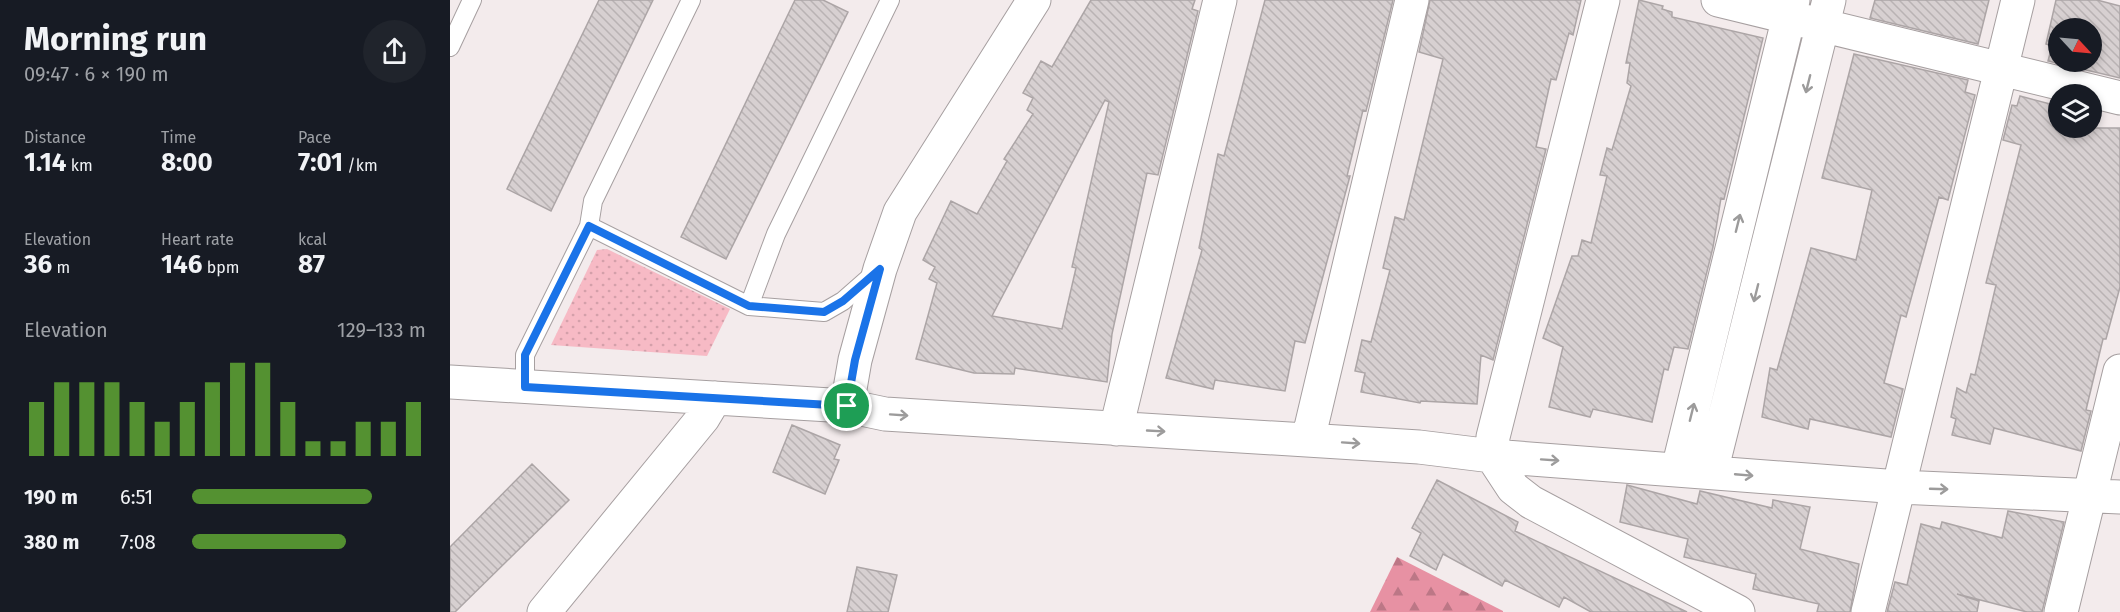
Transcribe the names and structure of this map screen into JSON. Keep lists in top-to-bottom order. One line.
{"north":"bottom right","page":{"heading":["Morning run","09:47 · 6 × 190 m"],"stats":[["Distance","1.14 km"],["Time","8:00"],["Pace","7:01 /km"],["Elevation","36 m"],["Heart rate","146 bpm"],["kcal","87"]],"chart":["Elevation","129–133 m"],"list":[{"name":"190 m","note":"6:51"},{"name":"380 m","note":"7:08"}]}}
